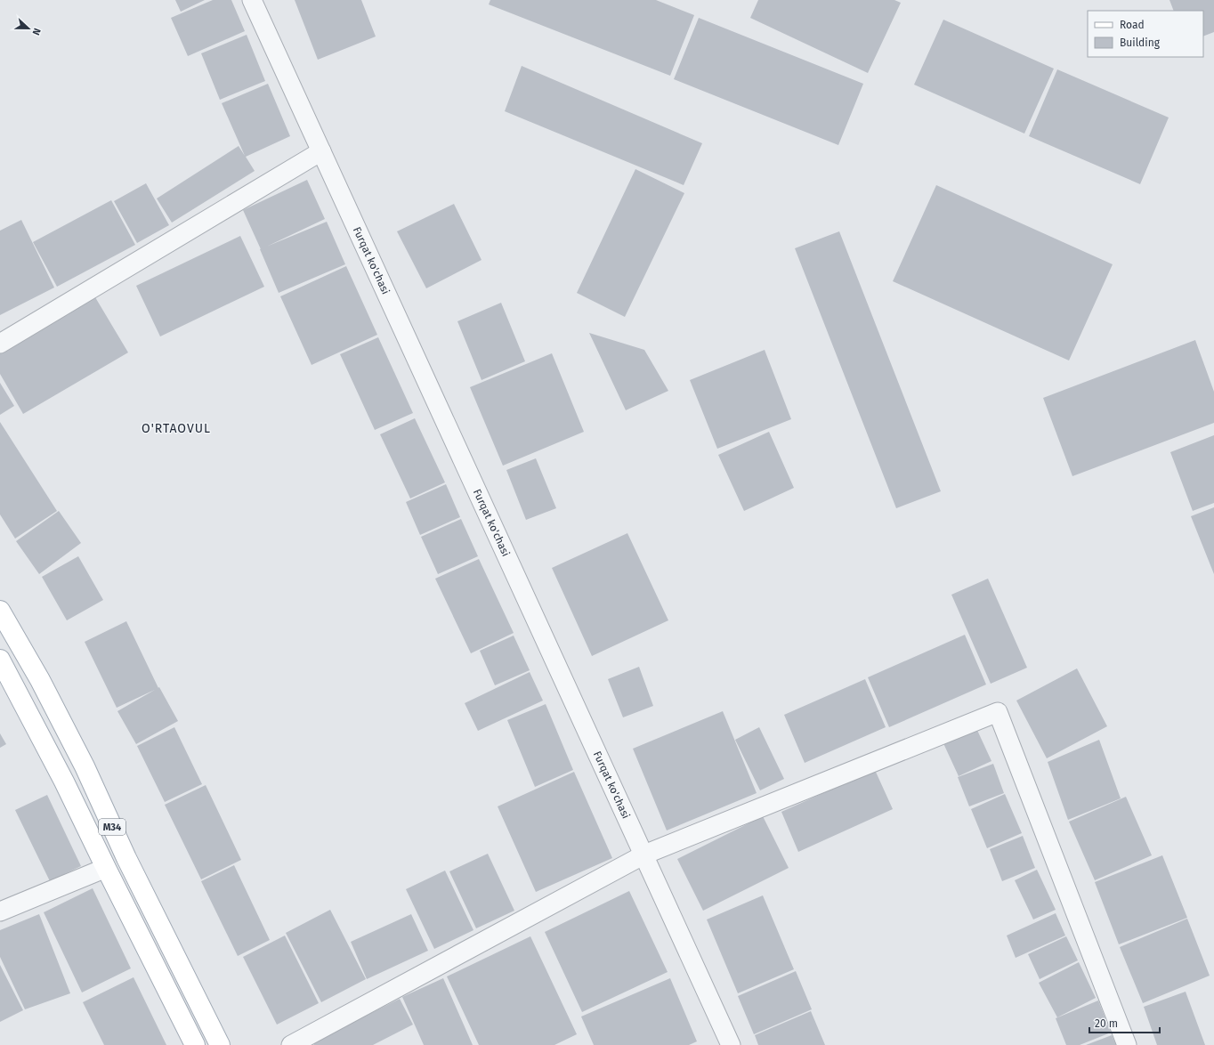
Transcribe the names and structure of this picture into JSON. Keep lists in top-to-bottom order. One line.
{"streets":{"main road":["M34"],"street":["Furqat ko'chasi"]},"districts":["O'RTAOVUL"],"legend":["Road","Building"],"scale_bar":"20 m","north":"right"}
